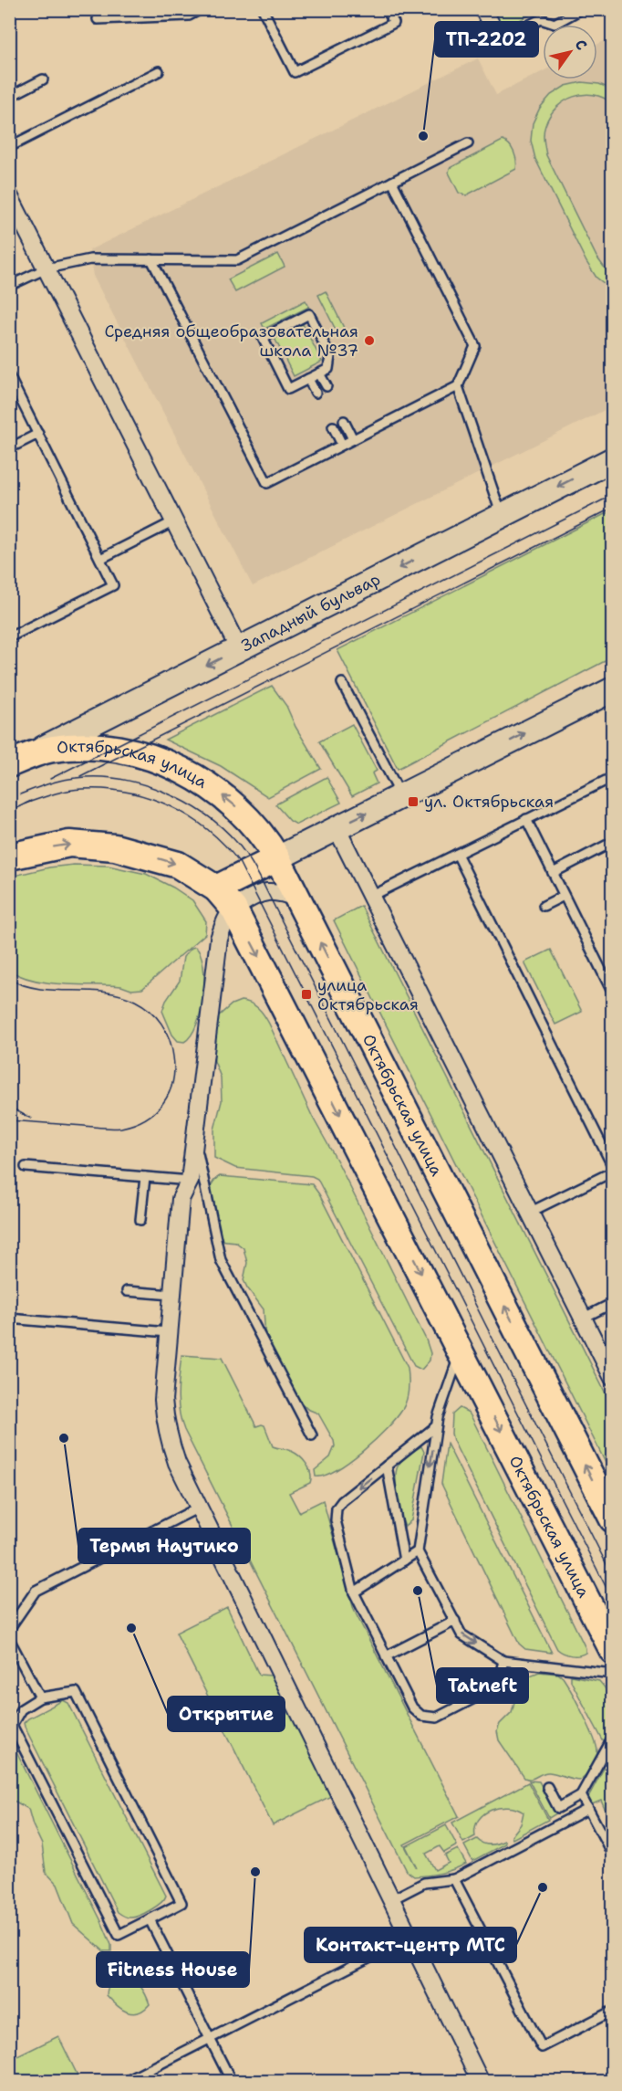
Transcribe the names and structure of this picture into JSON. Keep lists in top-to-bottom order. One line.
{"streets":{"main road":["Октябрьская улица"],"street":["Западный бульвар"]},"crossings":[["Западный бульвар","Октябрьская улица"]],"places":{"other":["ТП-2202","Средняя общеобразовательная школа №37","Термы Наутико","Tatneft","Открытие","Fitness House","Контакт-центр МТС"],"transit":["ул. Октябрьская","улица Октябрьская"]},"north":"top right"}
